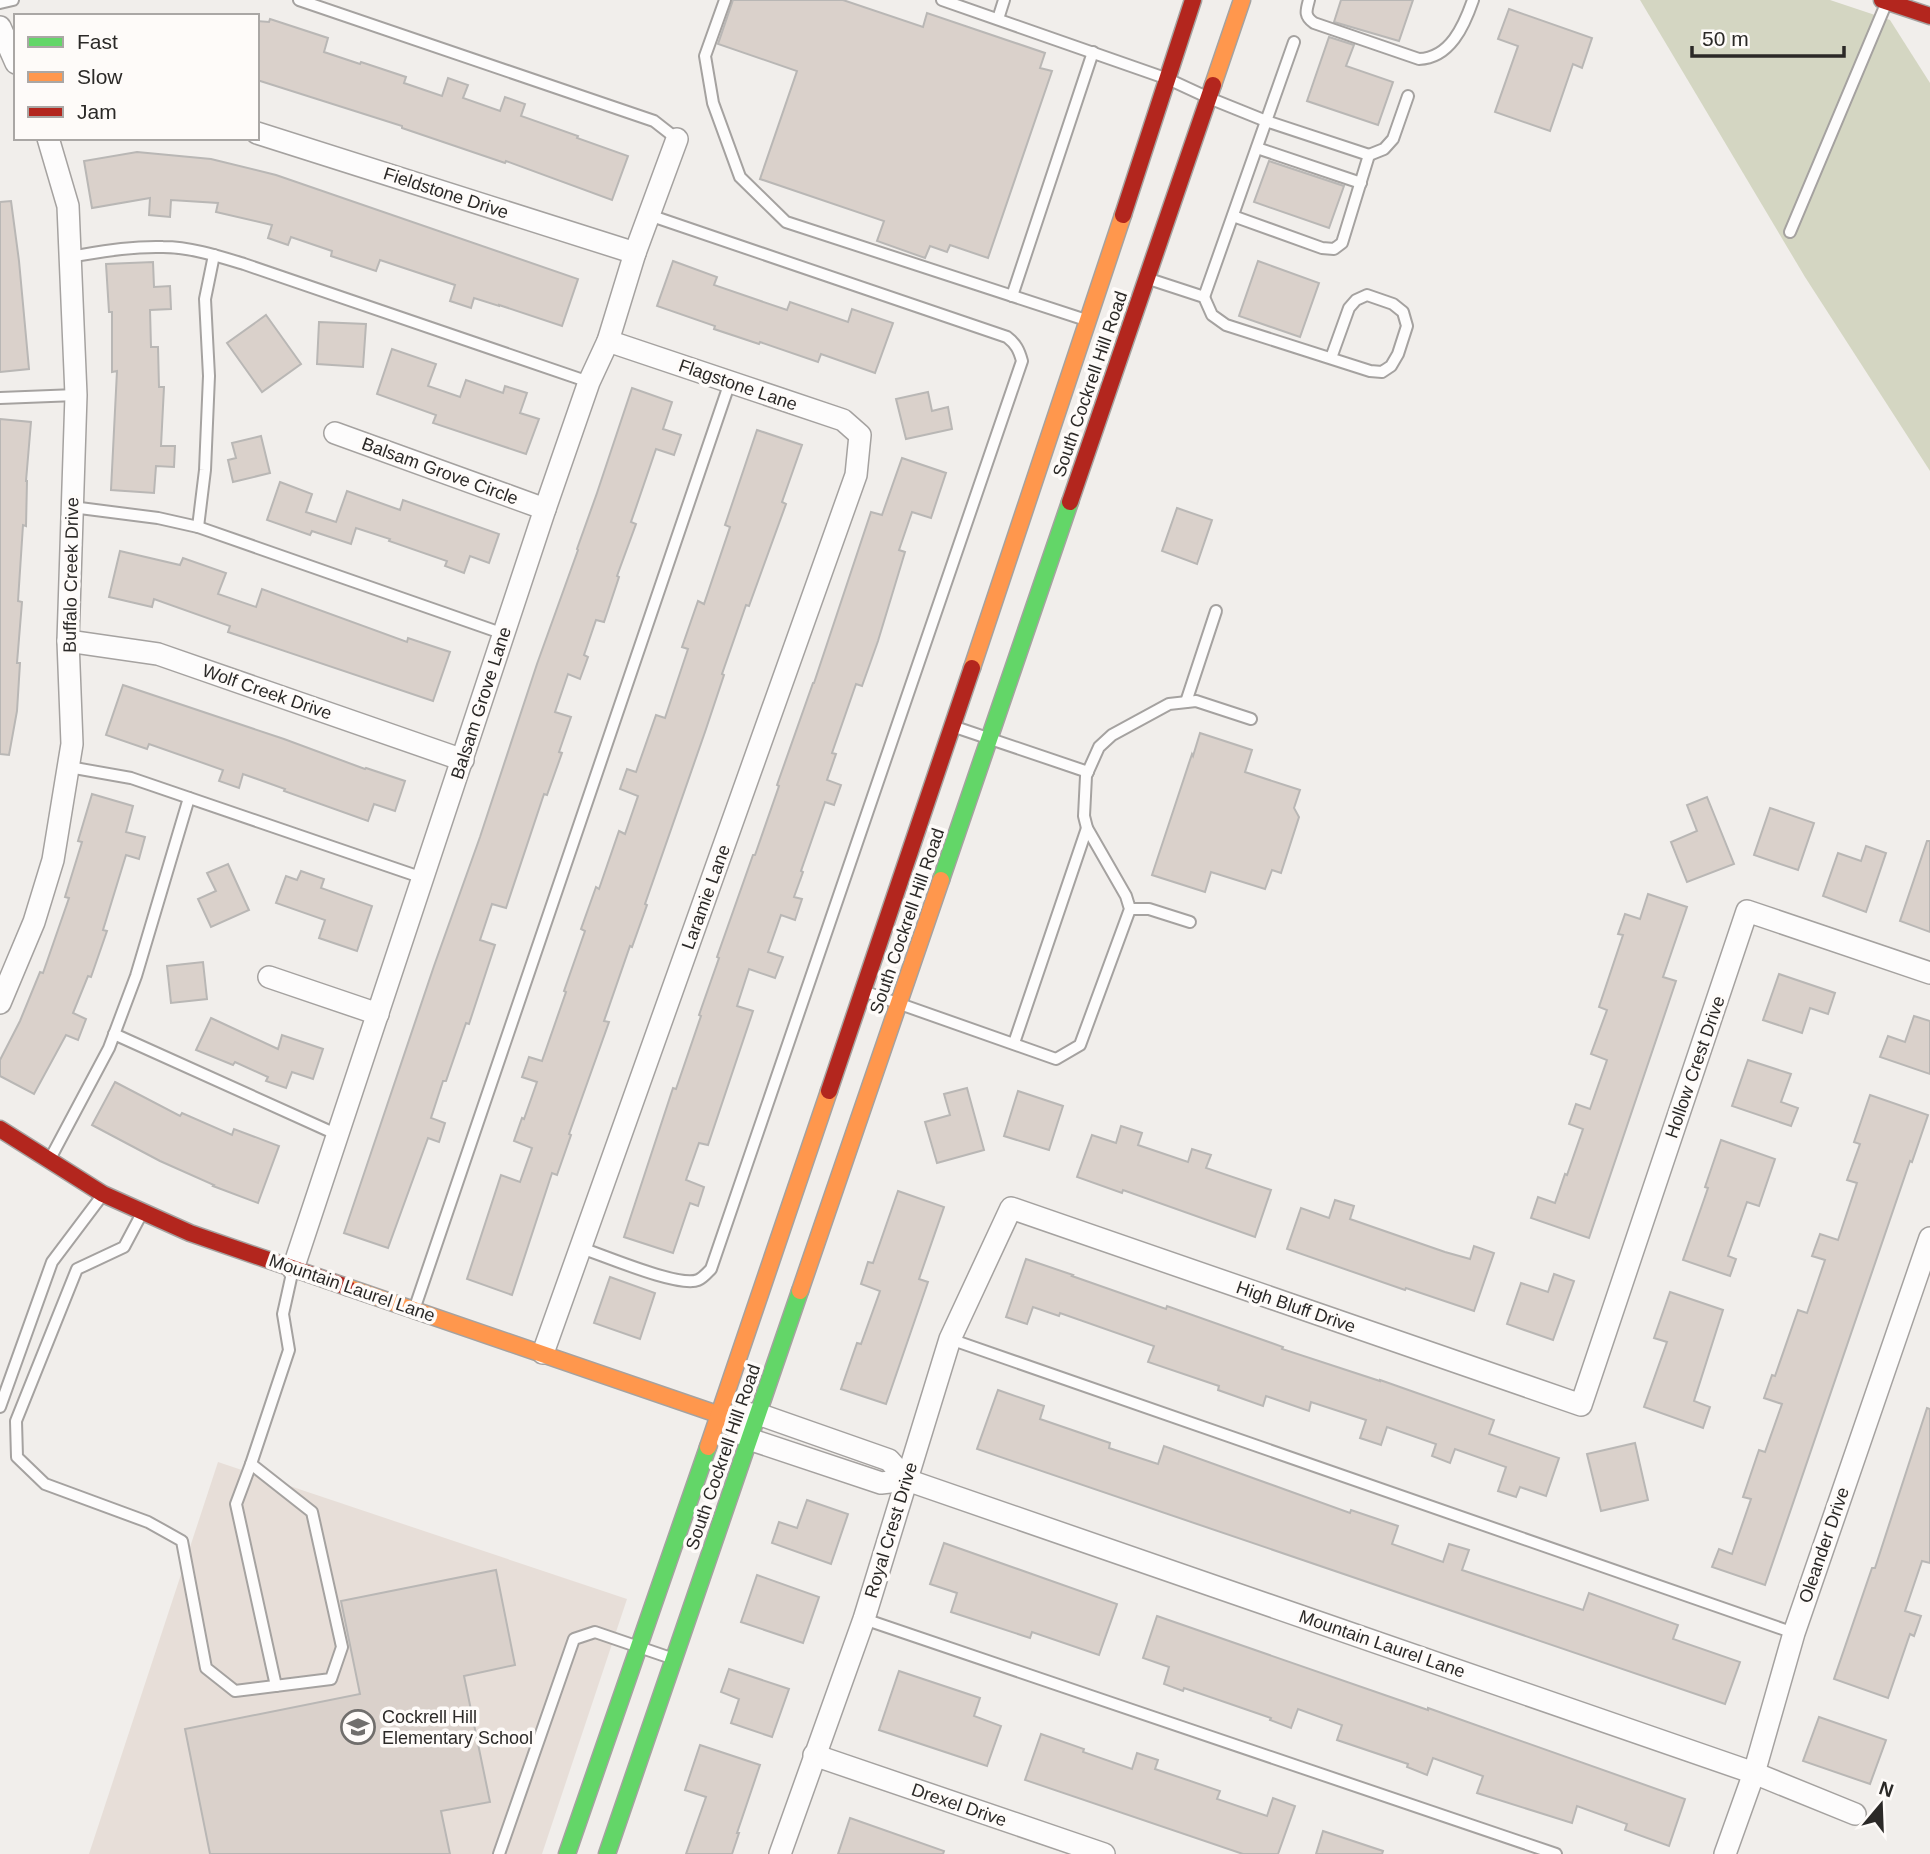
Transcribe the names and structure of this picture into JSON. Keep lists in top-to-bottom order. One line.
{"streets":{"main road":["South Cockrell Hill Road","Mountain Laurel Lane"],"street":["Fieldstone Drive","Flagstone Lane","Balsam Grove Circle","Buffalo Creek Drive","Wolf Creek Drive","Balsam Grove Lane","Laramie Lane","Hollow Crest Drive","High Bluff Drive","Royal Crest Drive","Oleander Drive","Drexel Drive"]},"crossings":[["Fieldstone Drive","Balsam Grove Lane"],["South Cockrell Hill Road","Mountain Laurel Lane"],["Flagstone Lane","Balsam Grove Lane"],["Flagstone Lane","Laramie Lane"],["Balsam Grove Circle","Balsam Grove Lane"],["Buffalo Creek Drive","Wolf Creek Drive"],["Wolf Creek Drive","Balsam Grove Lane"],["Balsam Grove Lane","Mountain Laurel Lane"],["Laramie Lane","Mountain Laurel Lane"],["Hollow Crest Drive","High Bluff Drive"],["Mountain Laurel Lane","Royal Crest Drive"],["Mountain Laurel Lane","Oleander Drive"],["High Bluff Drive","Royal Crest Drive"],["Royal Crest Drive","Drexel Drive"]],"places":{"school or university":["Cockrell Hill Elementary School"]},"legend":["Fast","Slow","Jam"],"scale_bar":"50 m","north":"top"}
